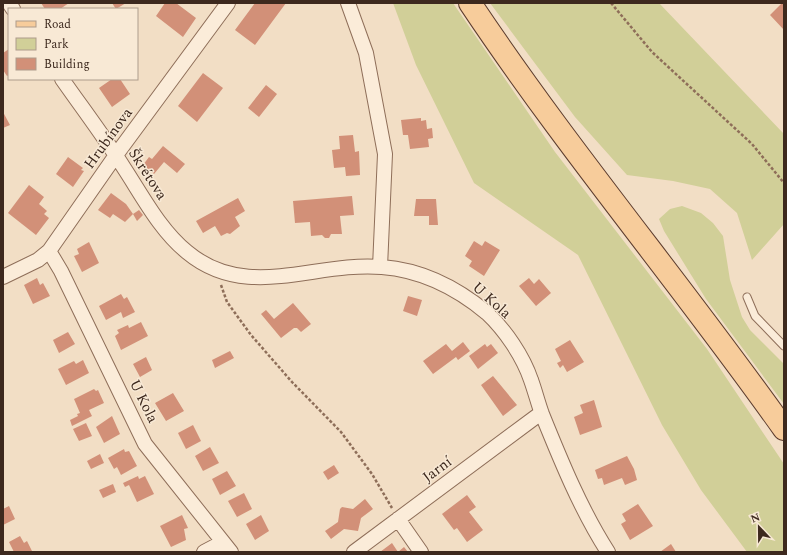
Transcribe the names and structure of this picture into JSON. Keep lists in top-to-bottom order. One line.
{"streets":{"street":["Hrubínova","Škrétova","U Kola","Jarní"]},"crossings":[["Hrubínova","Škrétova"],["Hrubínova","U Kola"],["Škrétova","U Kola"],["U Kola","Jarní"]],"legend":["Road","Park","Building"],"north":"top"}
